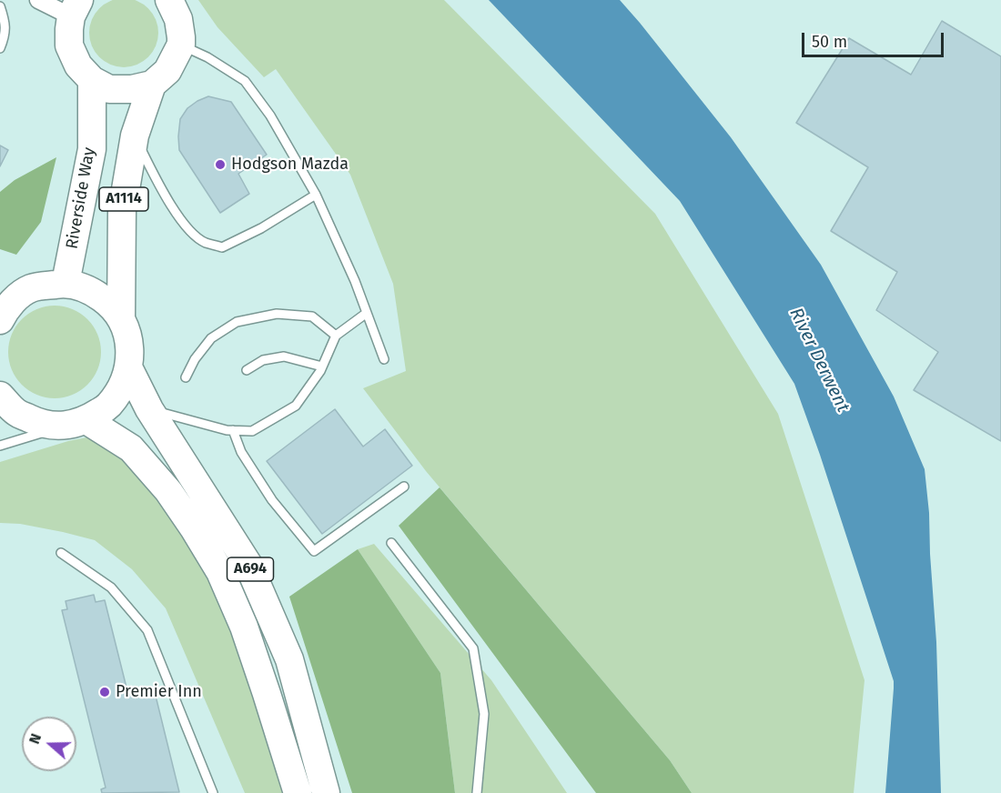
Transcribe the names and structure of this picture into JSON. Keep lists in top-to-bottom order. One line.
{"streets":{"main road":["Riverside Way","A1114","A694"]},"crossings":[["Riverside Way","A694"],["A1114","A694"]],"water":["River Derwent"],"places":["Hodgson Mazda","Premier Inn"],"scale_bar":"50 m","north":"left"}
